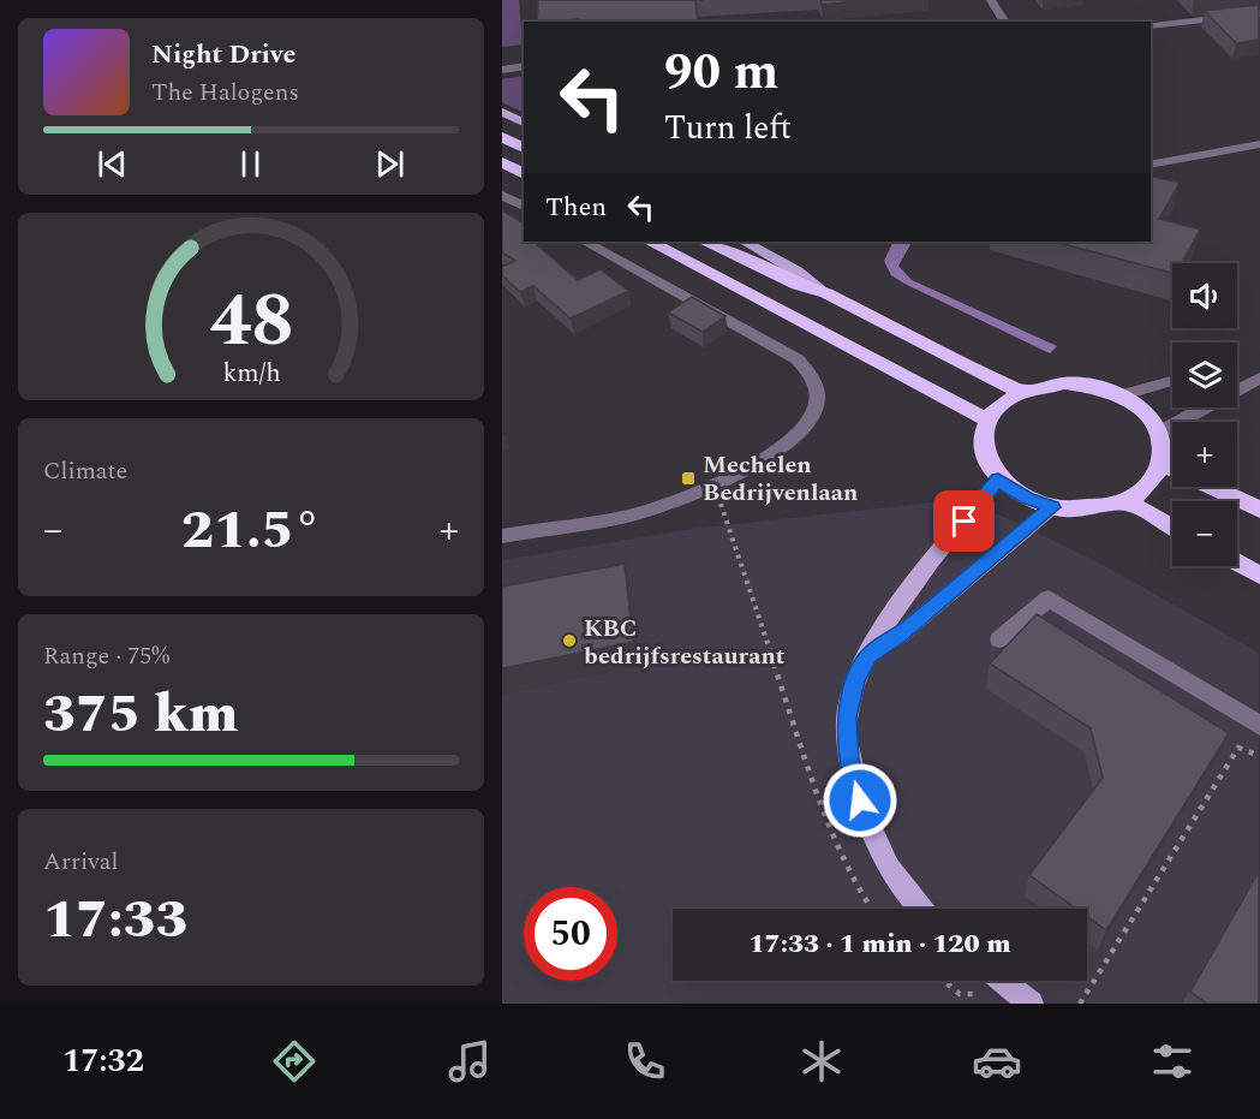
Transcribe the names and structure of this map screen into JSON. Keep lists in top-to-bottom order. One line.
{"places":{"transit":["Mechelen Bedrijvenlaan"],"other":["KBC bedrijfsrestaurant"]},"page":{"turn":["90 m","Turn left"],"song":["Night Drive","The Halogens"],"then":"Then","map_buttons":["+","−"],"tile":["Climate",["Range · 75%","375 km"],["Arrival","17:33"]],"heat":["−","21.5°","+"],"limit":"50","trip":"17:33 · 1 min · 120 m","tabs":"17:32","gauge":["48","km/h"]}}
